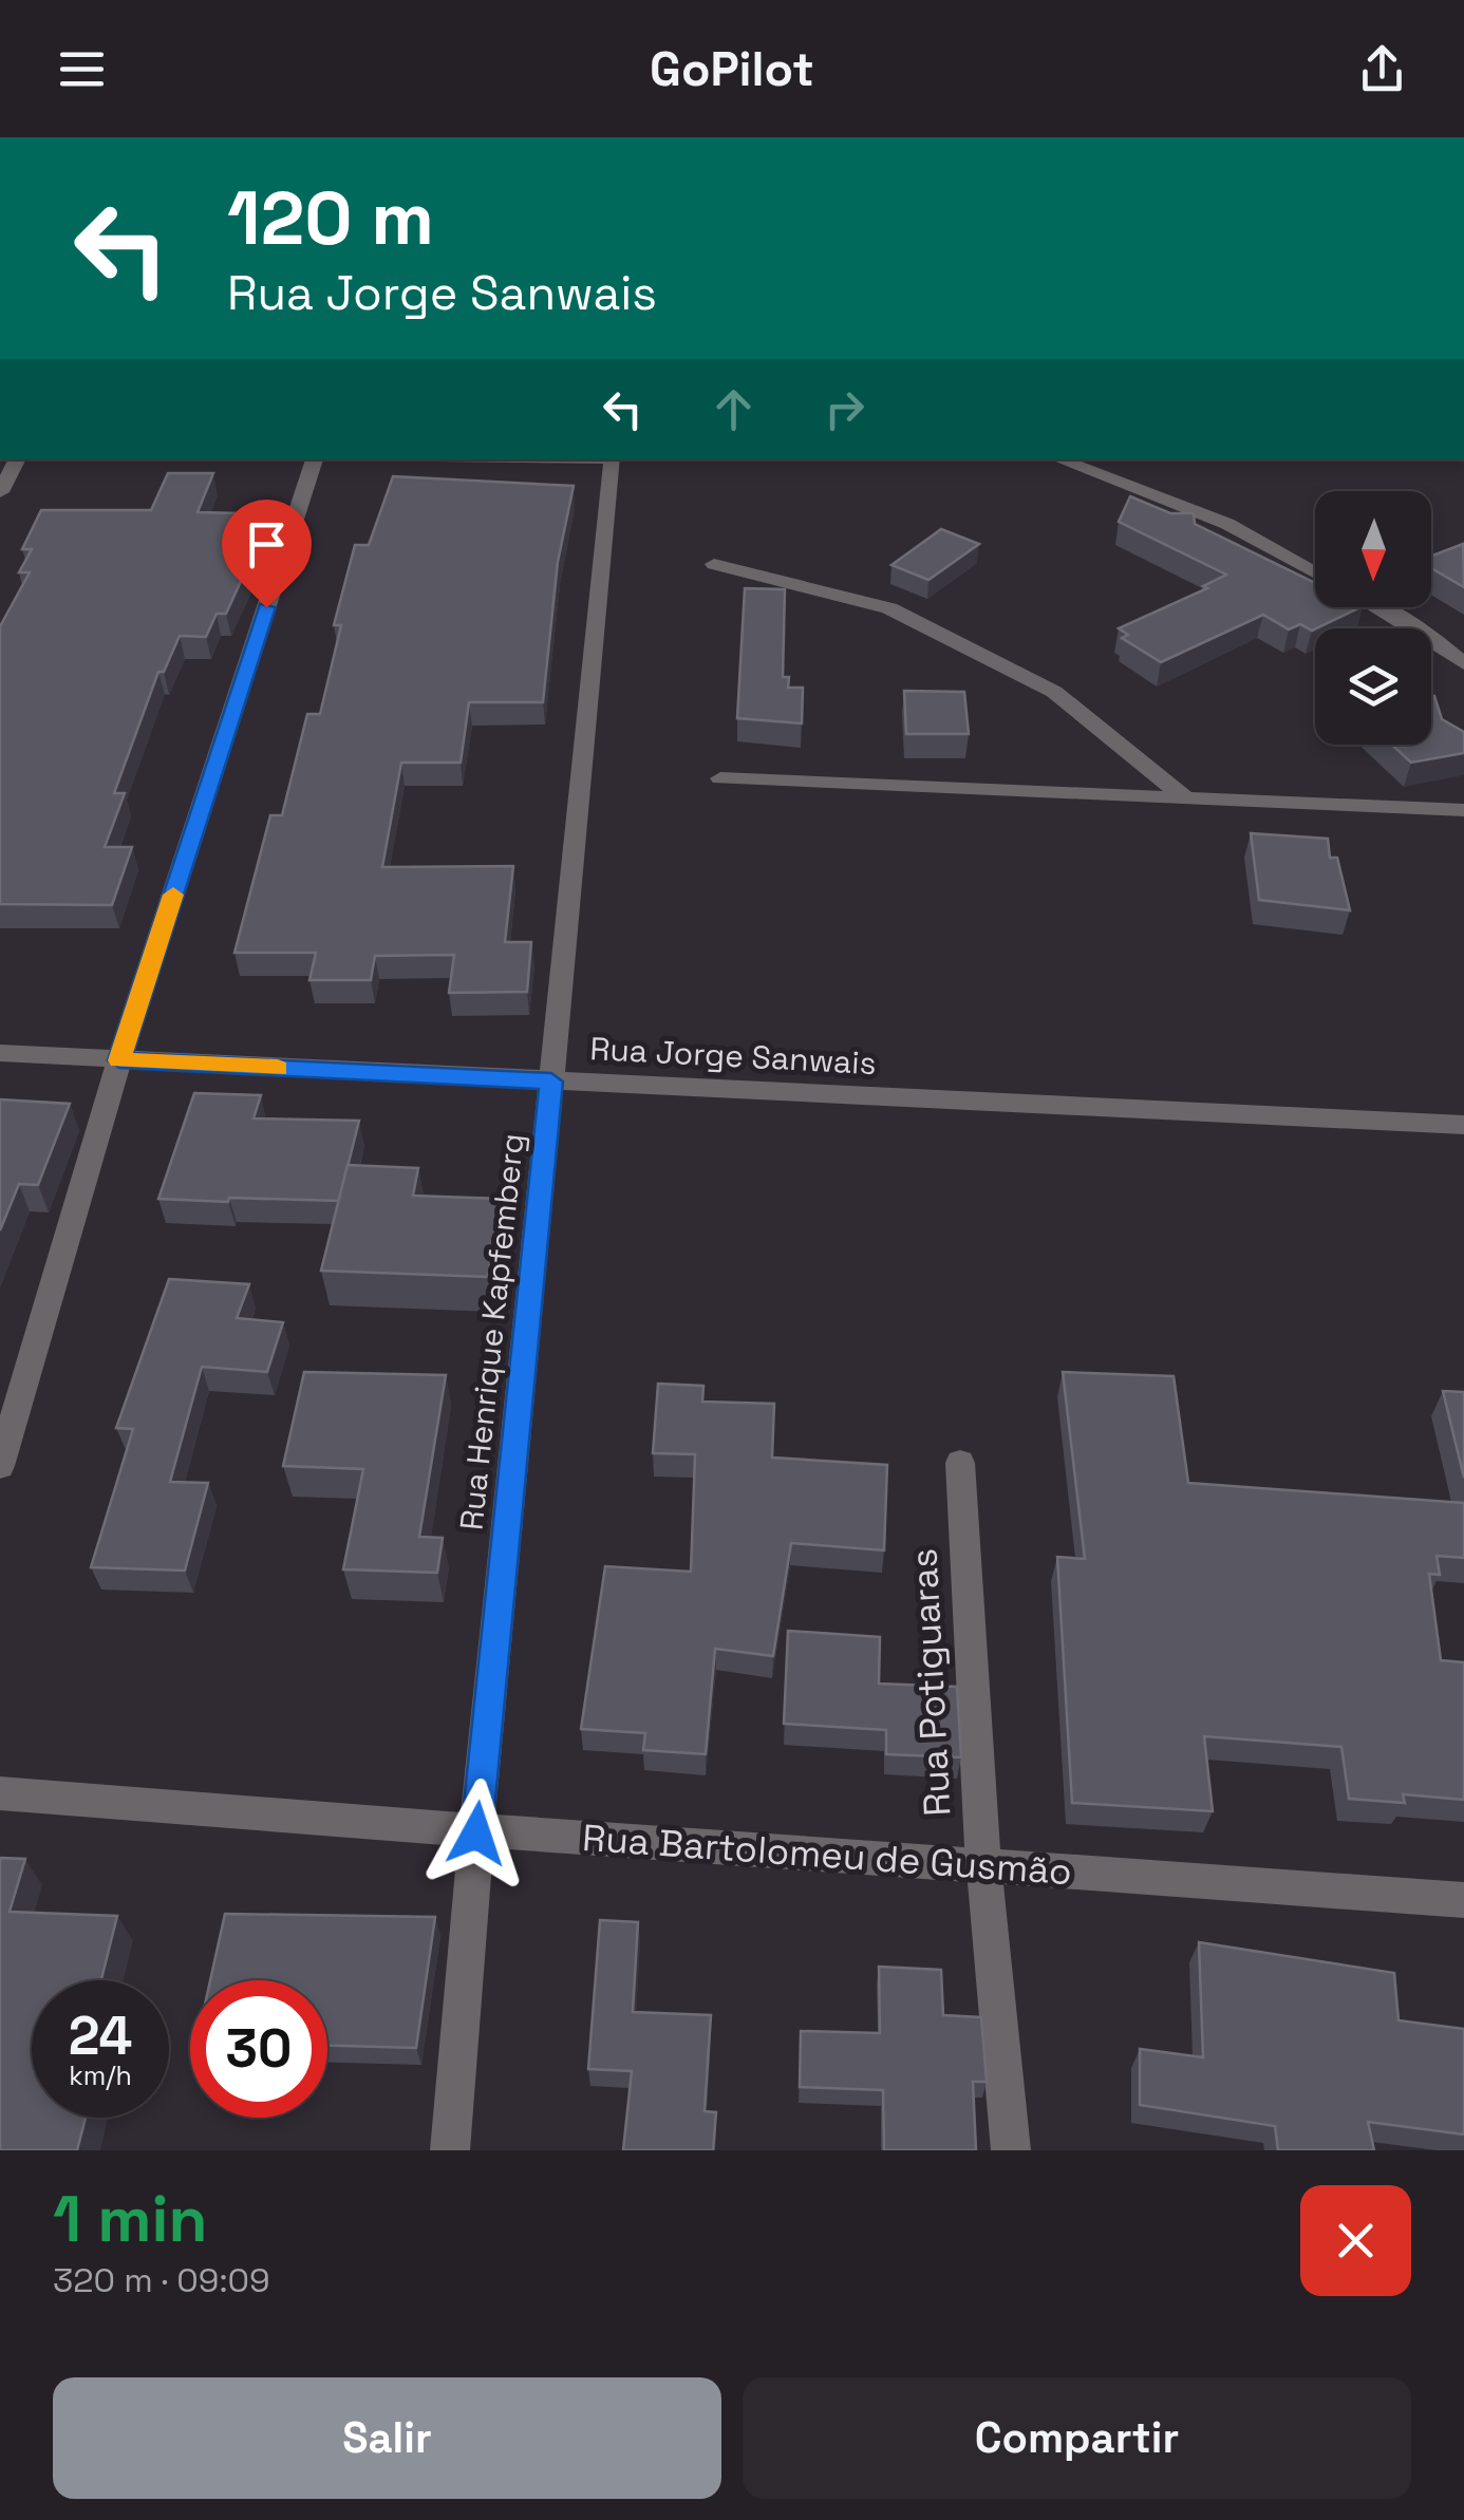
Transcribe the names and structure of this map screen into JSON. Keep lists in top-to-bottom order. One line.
{"streets":{"street":["Rua Jorge Sanwais","Rua Henrique Kapfemberg","Rua Potiguaras","Rua Bartolomeu de Gusmão"]},"crossings":[["Rua Jorge Sanwais","Rua Henrique Kapfemberg"],["Rua Henrique Kapfemberg","Rua Bartolomeu de Gusmão"],["Rua Potiguaras","Rua Bartolomeu de Gusmão"]],"north":"bottom","page":{"header":"GoPilot","turn":["120 m","Rua Jorge Sanwais"],"speed":"24 km/h","limit":"30","heading":["1 min","320 m · 09:09"],"buttons":["Salir","Compartir"]}}
